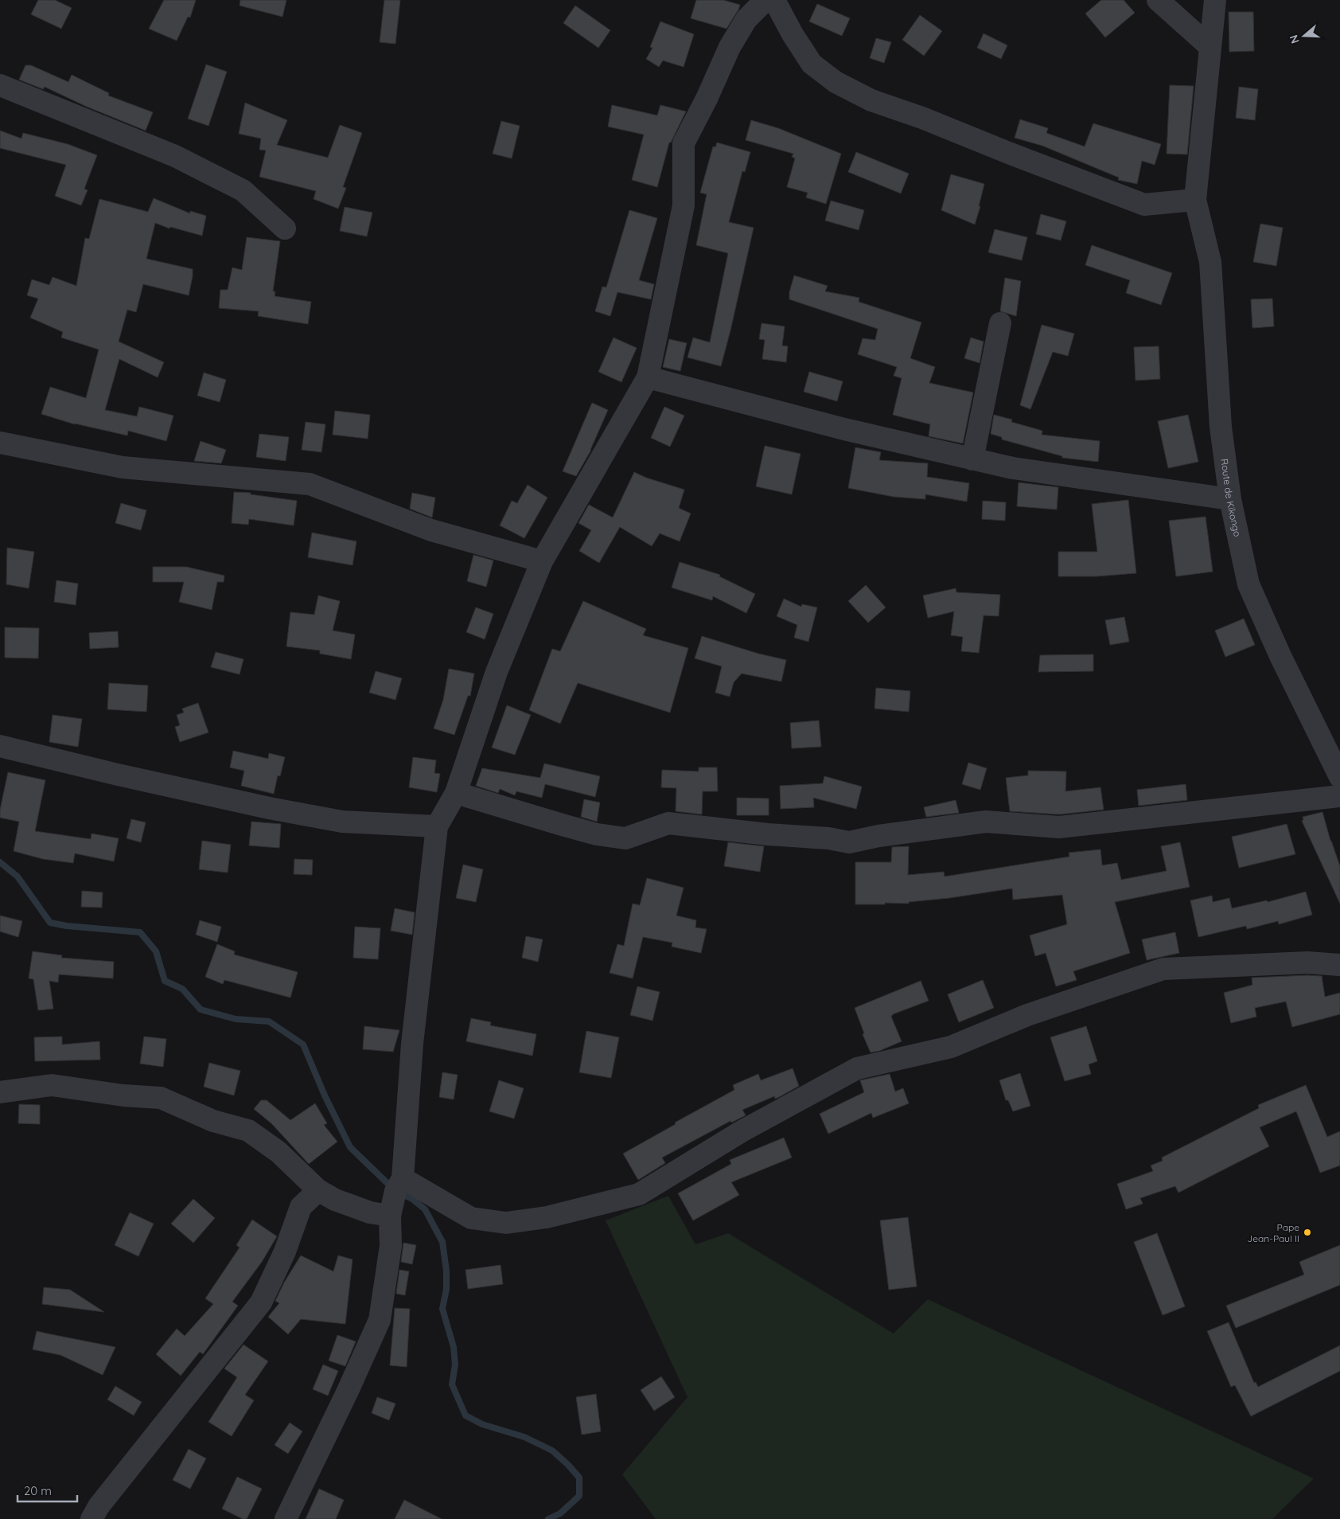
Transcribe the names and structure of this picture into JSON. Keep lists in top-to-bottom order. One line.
{"streets":{"street":["Route de Kikongo"]},"places":["Pape Jean-Paul II"],"scale_bar":"20 m","north":"left"}
